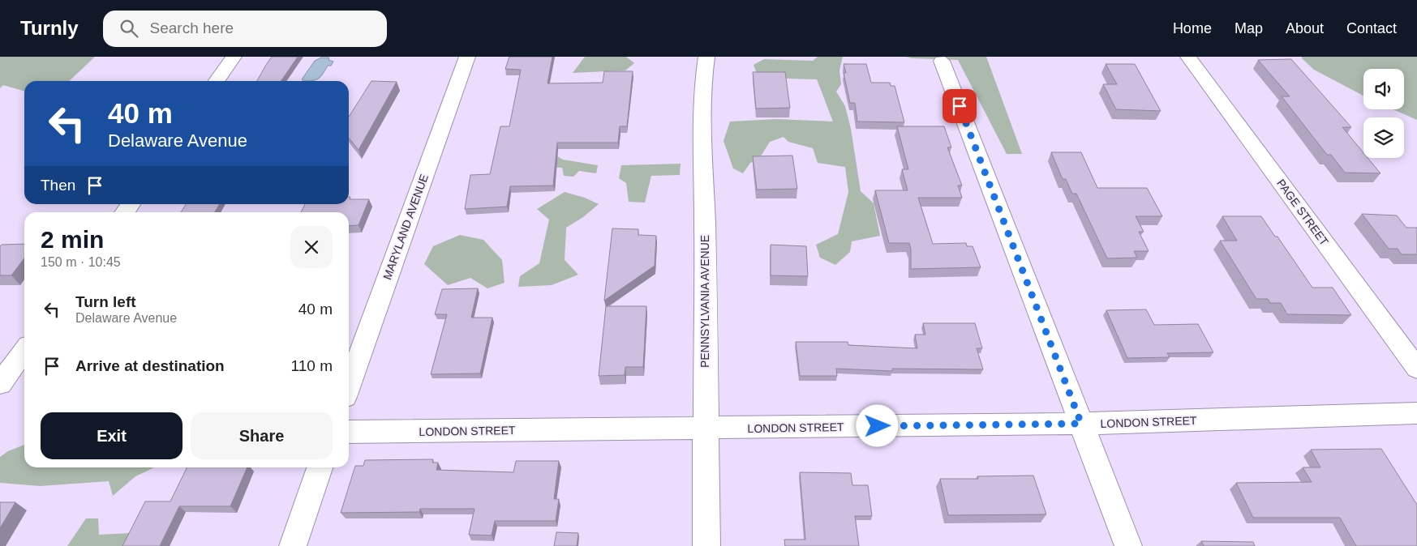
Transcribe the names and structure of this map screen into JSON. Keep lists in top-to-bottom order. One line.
{"streets":{"street":["PAGE STREET","MARYLAND AVENUE","PENNSYLVANIA AVENUE","LONDON STREET"]},"crossings":[["PENNSYLVANIA AVENUE","LONDON STREET"]],"page":{"header":"Turnly","search":"Search here","nav":["Home","Map","About","Contact"],"turn":["40 m","Delaware Avenue"],"then":"Then","heading":["2 min","150 m · 10:45"],"list":[{"name":"Turn left","note":"Delaware Avenue","value":"40 m"},{"name":"Arrive at destination","value":"110 m"}],"buttons":["Exit","Share"]}}
